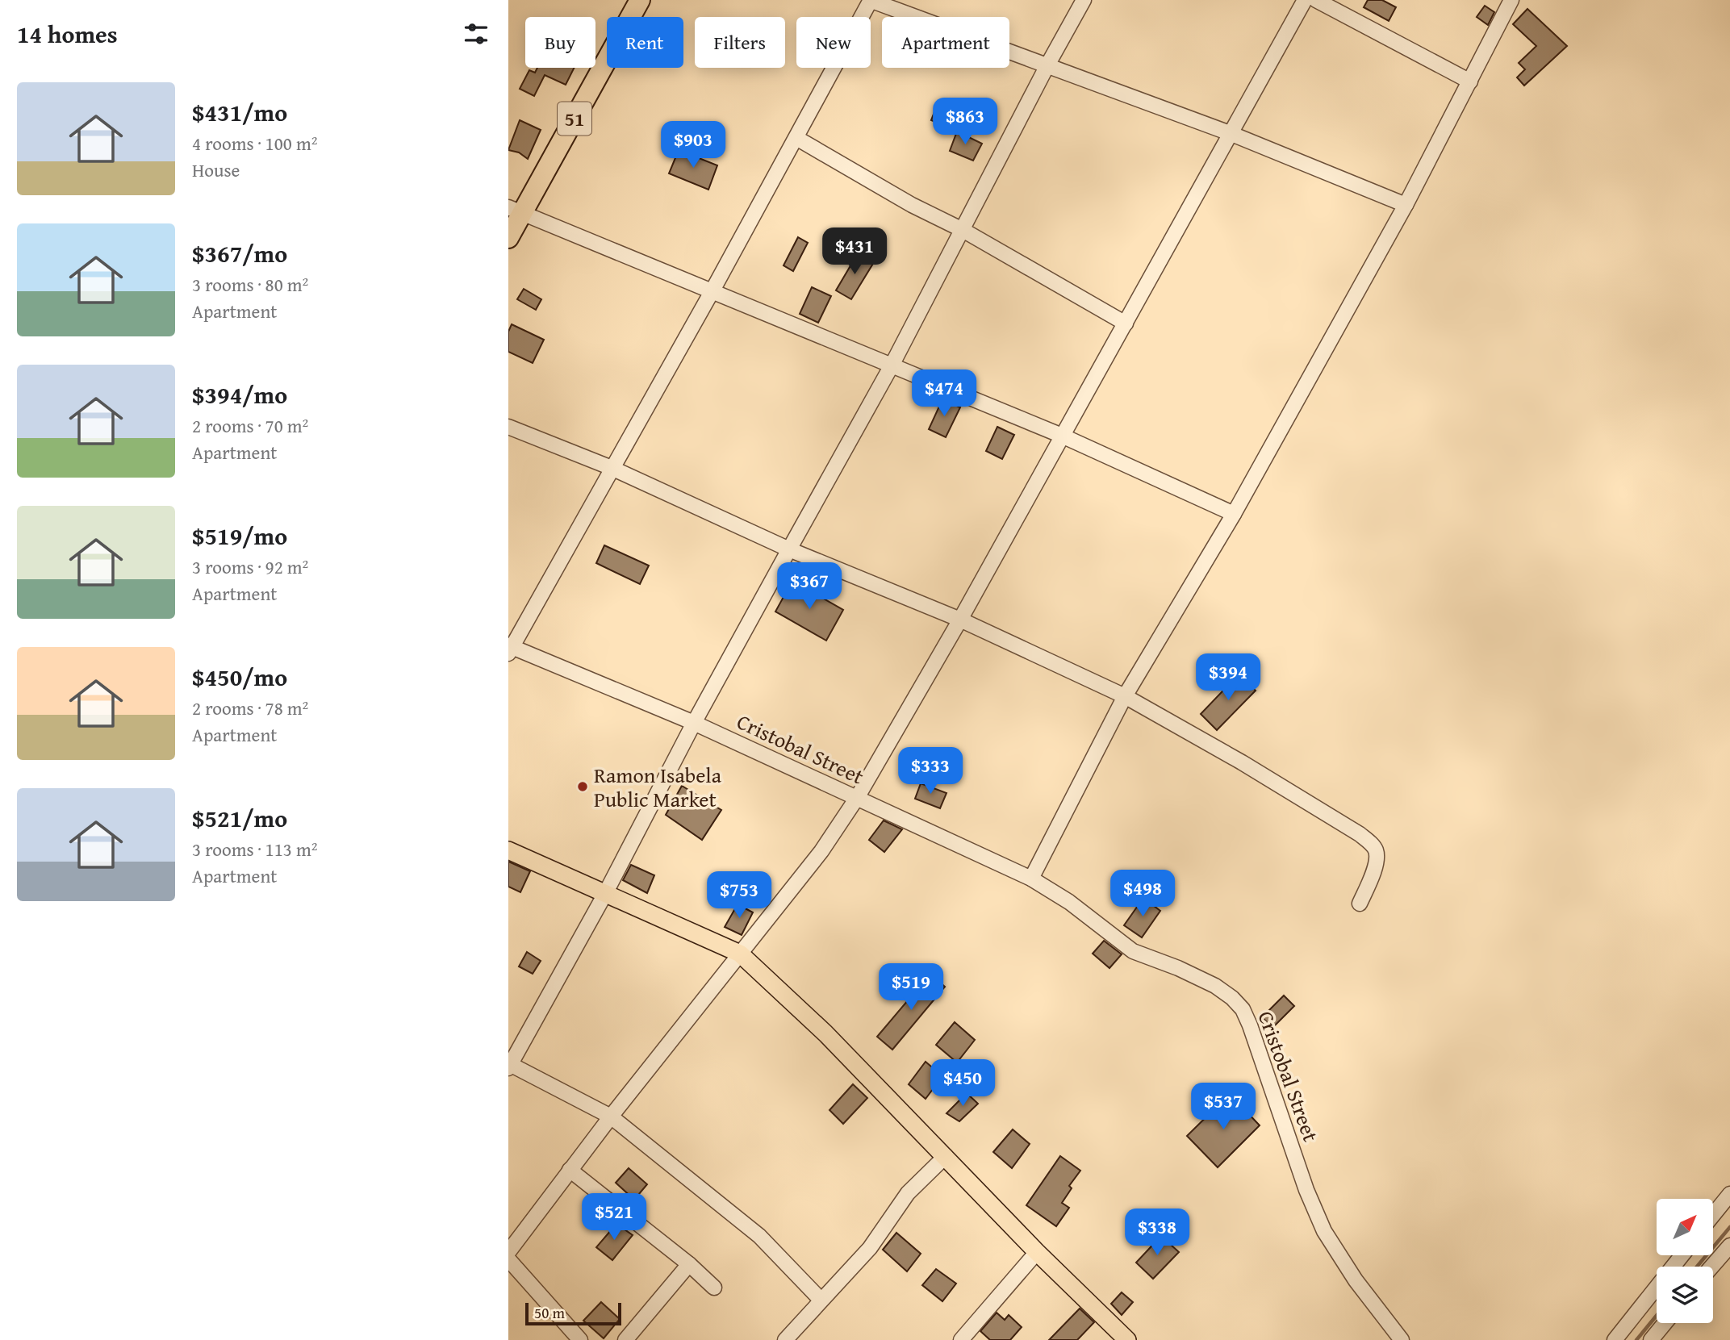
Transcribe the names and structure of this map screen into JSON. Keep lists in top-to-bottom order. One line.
{"streets":{"highway":["51"],"street":["Cristobal Street"]},"places":["Ramon Isabela Public Market"],"scale_bar":"50 m","north":"top right","page":{"heading":"14 homes","chip":["Buy","Rent","Filters","New","Apartment"],"list":[{"name":"$431/mo","note":"4 rooms · 100 m² · House"},{"name":"$367/mo","note":"3 rooms · 80 m² · Apartment"},{"name":"$394/mo","note":"2 rooms · 70 m² · Apartment"},{"name":"$519/mo","note":"3 rooms · 92 m² · Apartment"},{"name":"$450/mo","note":"2 rooms · 78 m² · Apartment"},{"name":"$521/mo","note":"3 rooms · 113 m² · Apartment"}],"price":["$863","$903","$431","$474","$367","$394","$333","$498","$753","$519","$450","$537","$521","$338"],"scale":"50 m"}}
